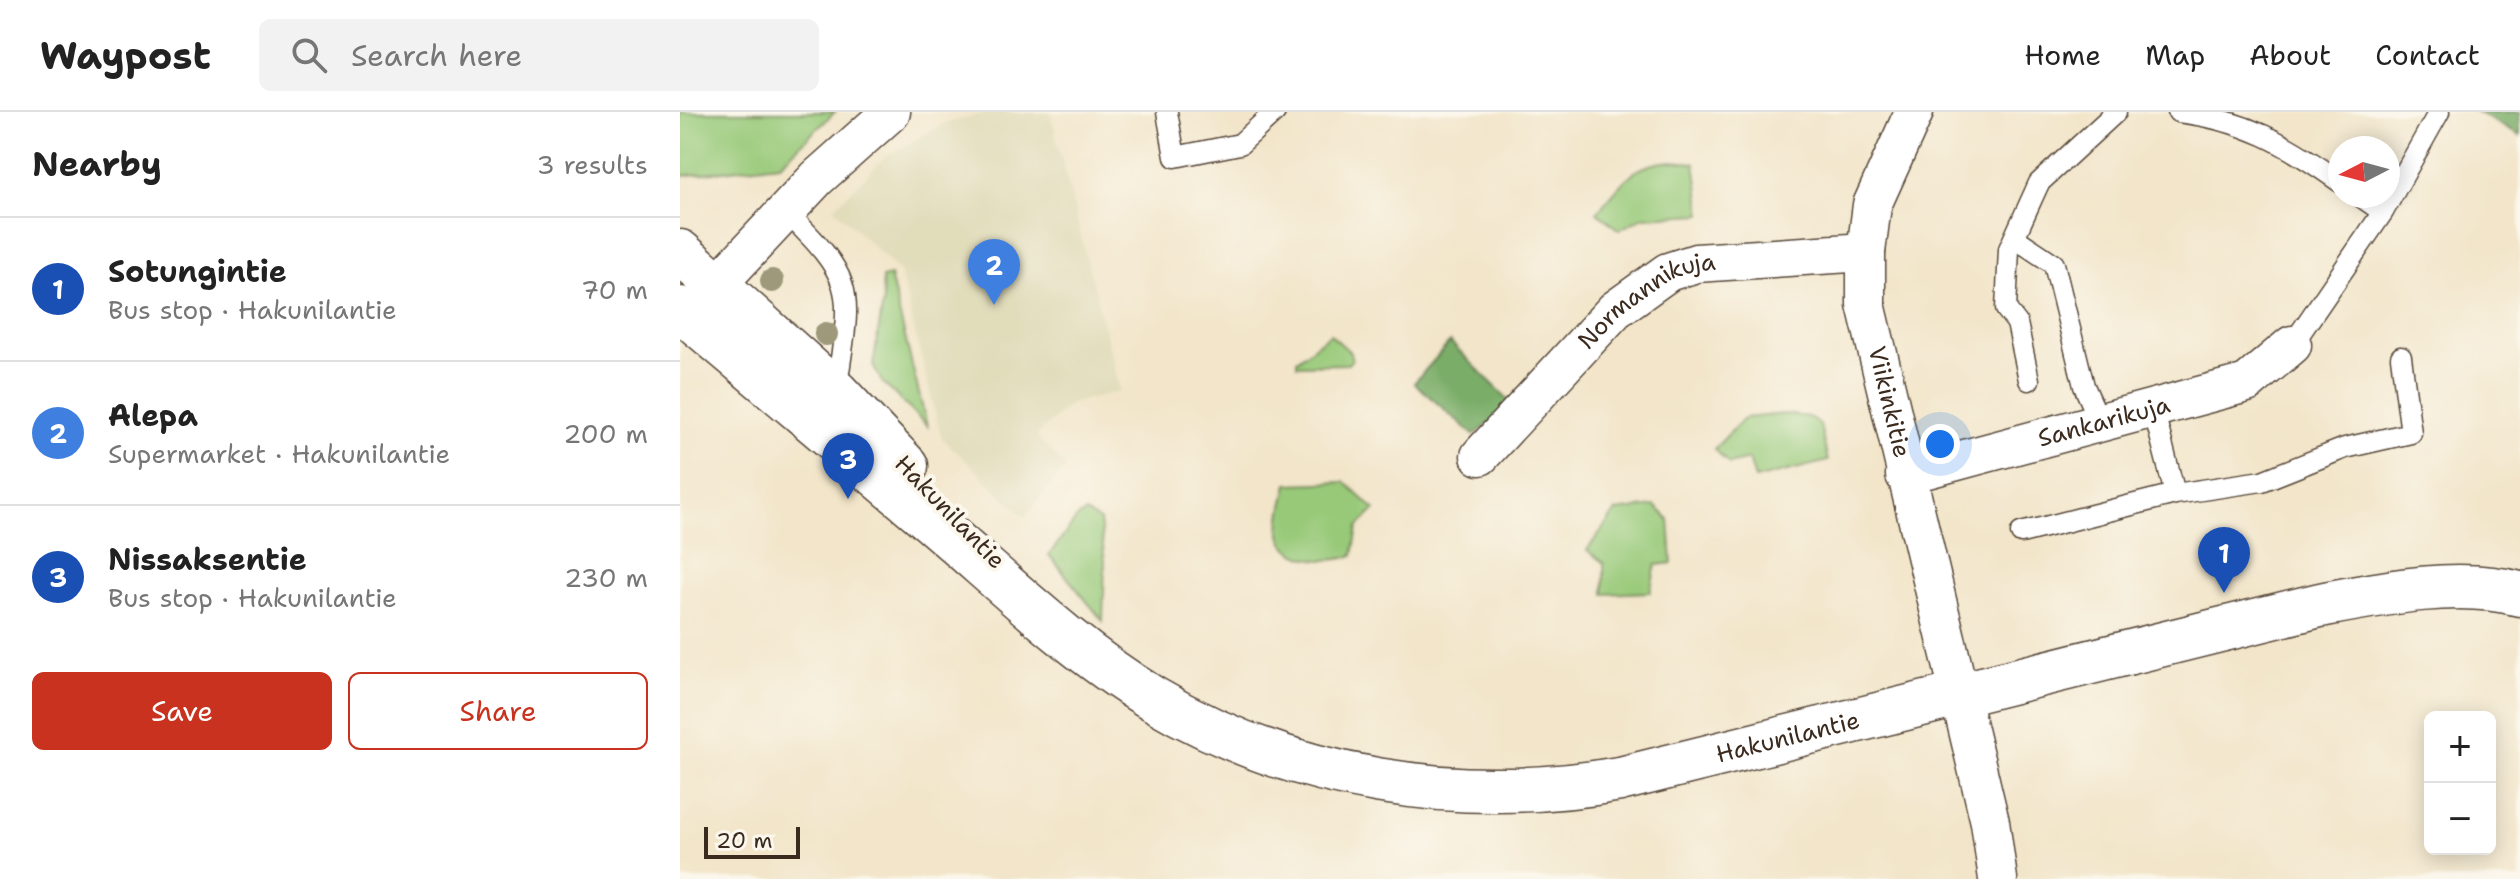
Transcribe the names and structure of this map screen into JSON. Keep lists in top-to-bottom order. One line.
{"streets":{"street":["Normannikuja","Viikinkitie","Sankarikuja","Hakunilantie"]},"crossings":[["Normannikuja","Viikinkitie"],["Viikinkitie","Sankarikuja"],["Viikinkitie","Hakunilantie"]],"scale_bar":"20 m","north":"left","page":{"header":"Waypost","search":"Search here","nav":["Home","Map","About","Contact"],"heading":["Nearby","3 results"],"list":[{"mark":"1","name":"Sotungintie","note":"Bus stop · Hakunilantie","value":"70 m"},{"mark":"2","name":"Alepa","note":"Supermarket · Hakunilantie","value":"200 m"},{"mark":"3","name":"Nissaksentie","note":"Bus stop · Hakunilantie","value":"230 m"}],"pins":["2","3","1"],"buttons":["Save","Share"],"map_buttons":["+","−"],"scale":"20 m"}}
